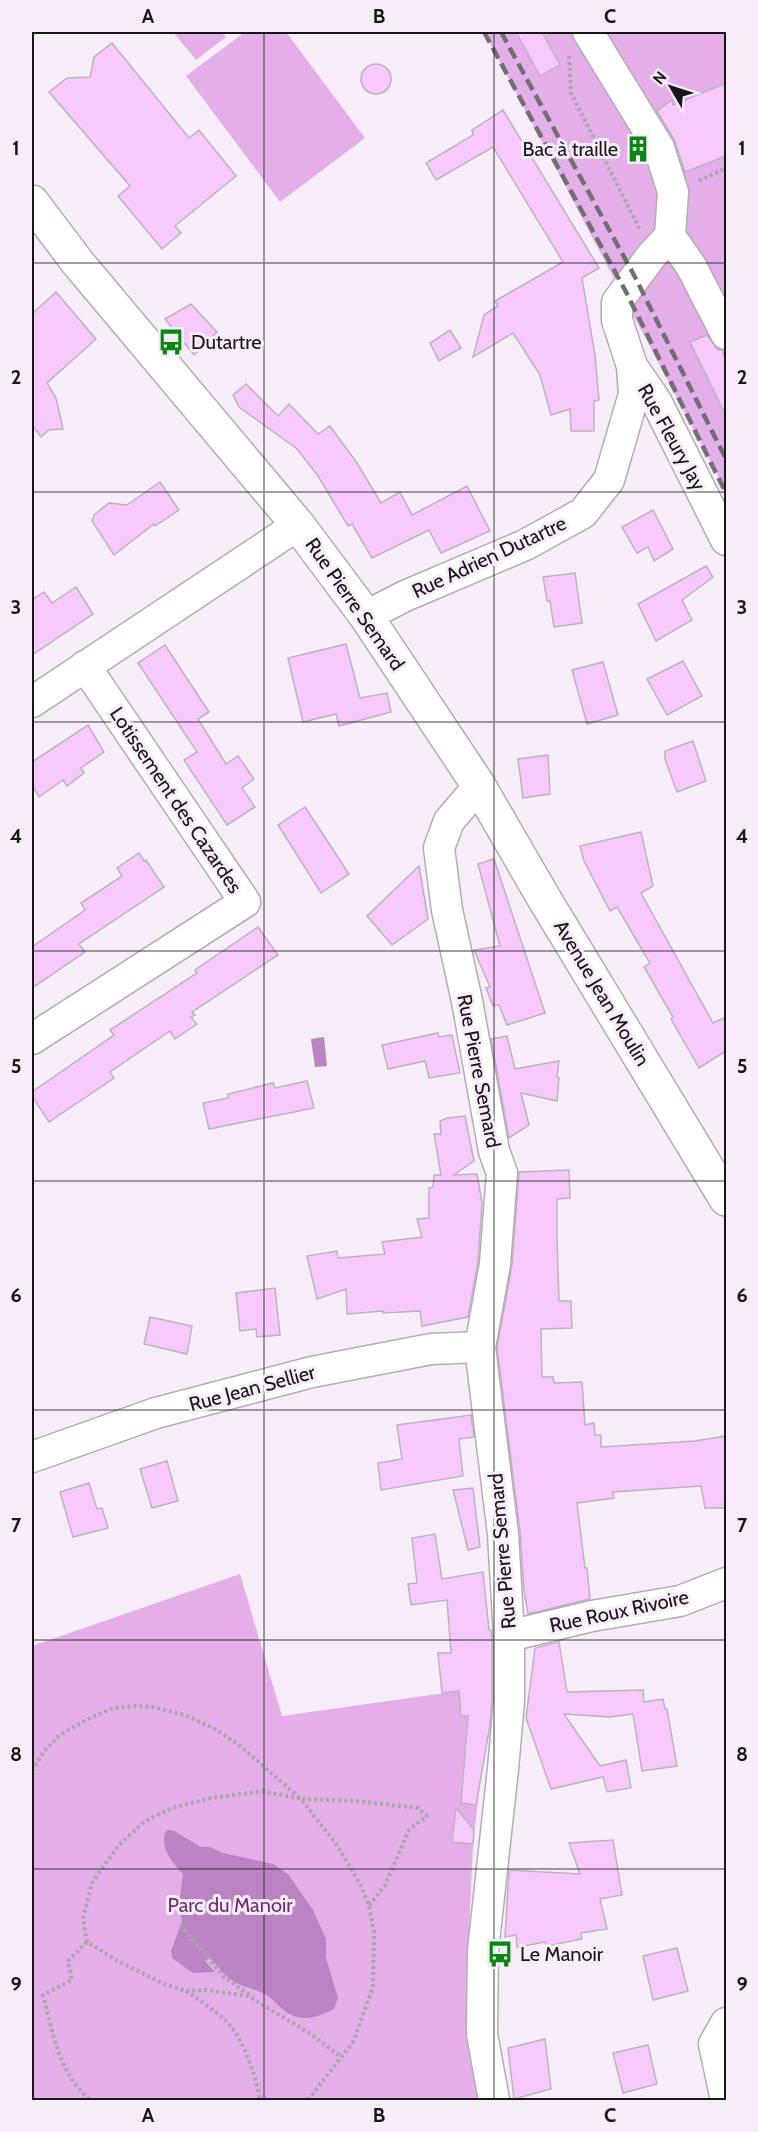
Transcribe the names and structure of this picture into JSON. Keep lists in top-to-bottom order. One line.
{"streets":{"main road":["Rue Pierre Semard","Avenue Jean Moulin"],"street":["Rue Fleury Jay","Rue Adrien Dutartre","Lotissement des Cazardes","Rue Jean Sellier","Rue Roux Rivoire"]},"crossings":[["Rue Fleury Jay","Rue Adrien Dutartre"],["Rue Adrien Dutartre","Rue Pierre Semard"],["Rue Pierre Semard","Avenue Jean Moulin"],["Rue Pierre Semard","Rue Jean Sellier"],["Rue Pierre Semard","Rue Roux Rivoire"]],"parks":["Parc du Manoir"],"places":{"building":["Bac à traille"],"bus stop":["Dutartre","Le Manoir"]},"north":"top left","grid":{"columns":["A","B","C"],"rows":["1","2","3","4","5","6","7","8","9"]}}
